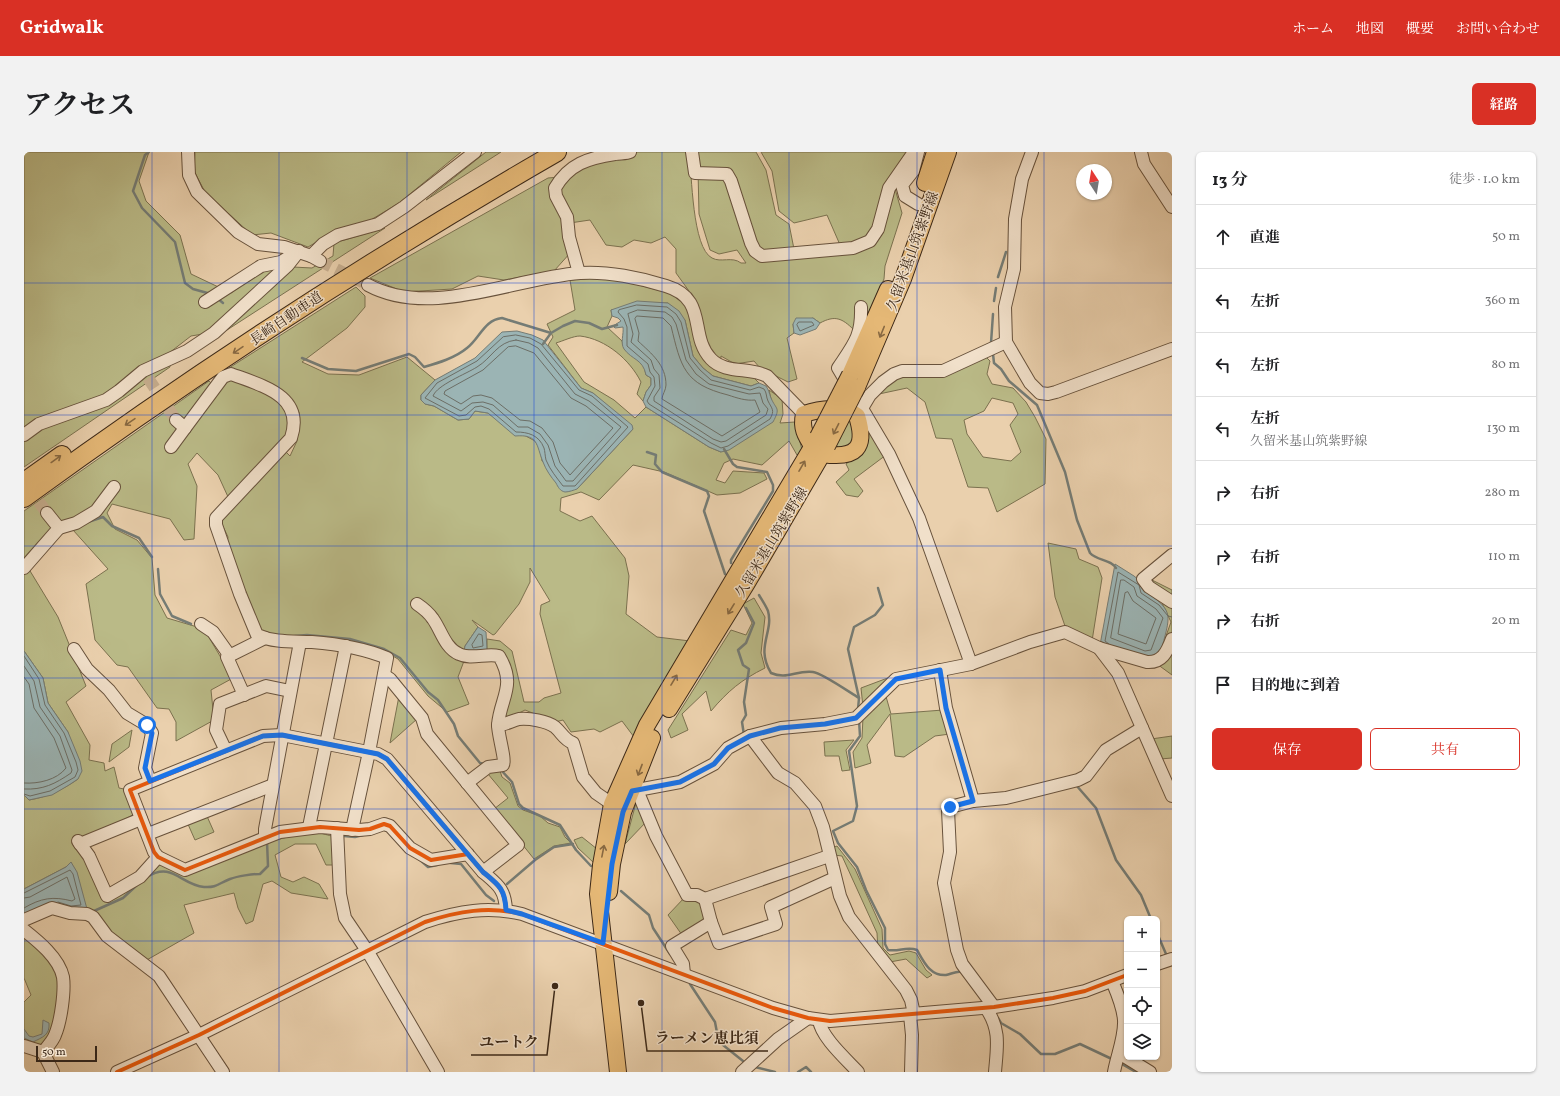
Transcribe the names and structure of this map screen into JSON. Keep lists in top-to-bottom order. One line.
{"streets":{"highway":["長崎自動車道"],"main road":["久留米基山筑紫野線"]},"places":["ユートク","ラーメン恵比須"],"scale_bar":"50 m","north":"top","page":{"header":"Gridwalk","nav":["ホーム","地図","概要","お問い合わせ"],"title":"アクセス","buttons":["経路",["保存","共有"]],"heading":["13 分","徒歩 · 1.0 km"],"list":[["直進","50 m"],["左折","360 m"],["左折","80 m"],["左折","久留米基山筑紫野線","130 m"],["右折","280 m"],["右折","110 m"],["右折","20 m"],"目的地に到着"],"map_buttons":["+","−"],"scale":"50 m"}}
